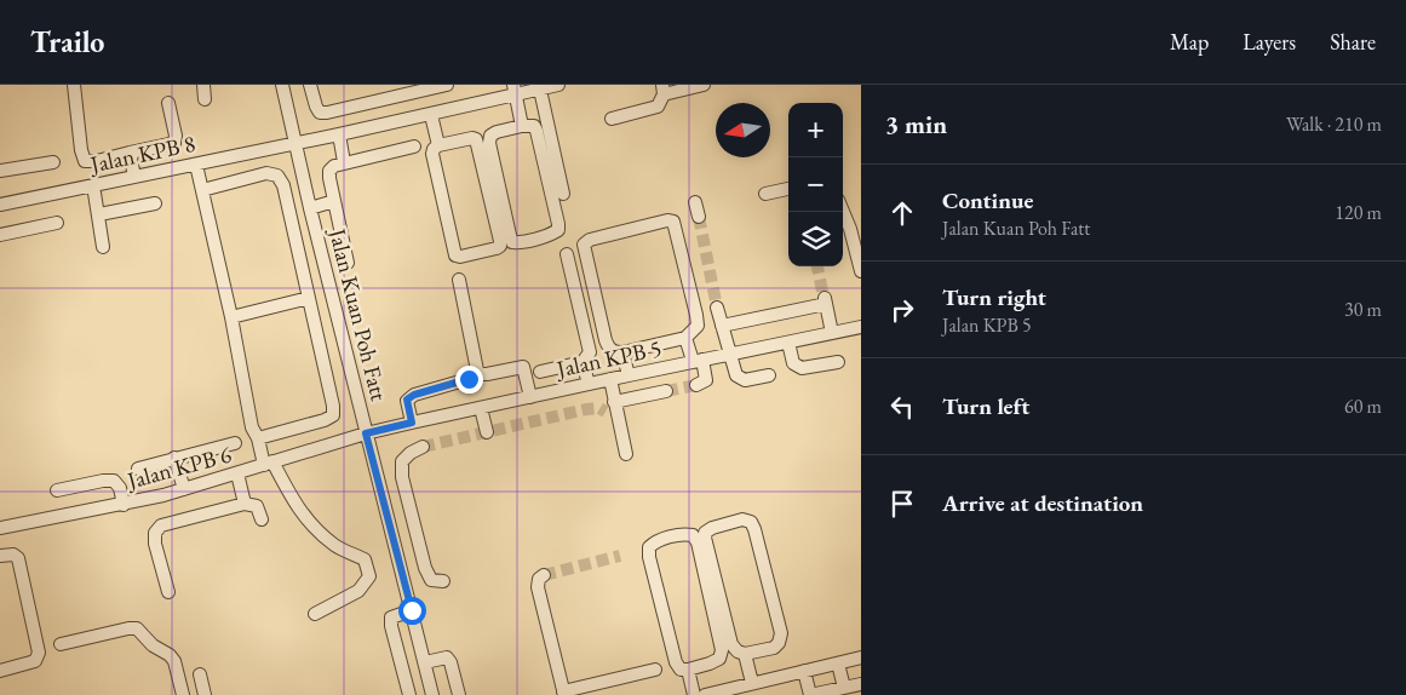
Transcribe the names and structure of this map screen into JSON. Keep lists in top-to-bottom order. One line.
{"streets":{"street":["Jalan KPB 8","Jalan Kuan Poh Fatt","Jalan KPB 5","Jalan KPB 6"]},"crossings":[["Jalan KPB 8","Jalan Kuan Poh Fatt"],["Jalan Kuan Poh Fatt","Jalan KPB 5"],["Jalan Kuan Poh Fatt","Jalan KPB 6"],["Jalan KPB 5","Jalan KPB 6"]],"north":"left","page":{"header":"Trailo","nav":["Map","Layers","Share"],"heading":["3 min","Walk · 210 m"],"map_buttons":["+","−"],"list":[["Continue","Jalan Kuan Poh Fatt","120 m"],["Turn right","Jalan KPB 5","30 m"],["Turn left","60 m"],"Arrive at destination"]}}
